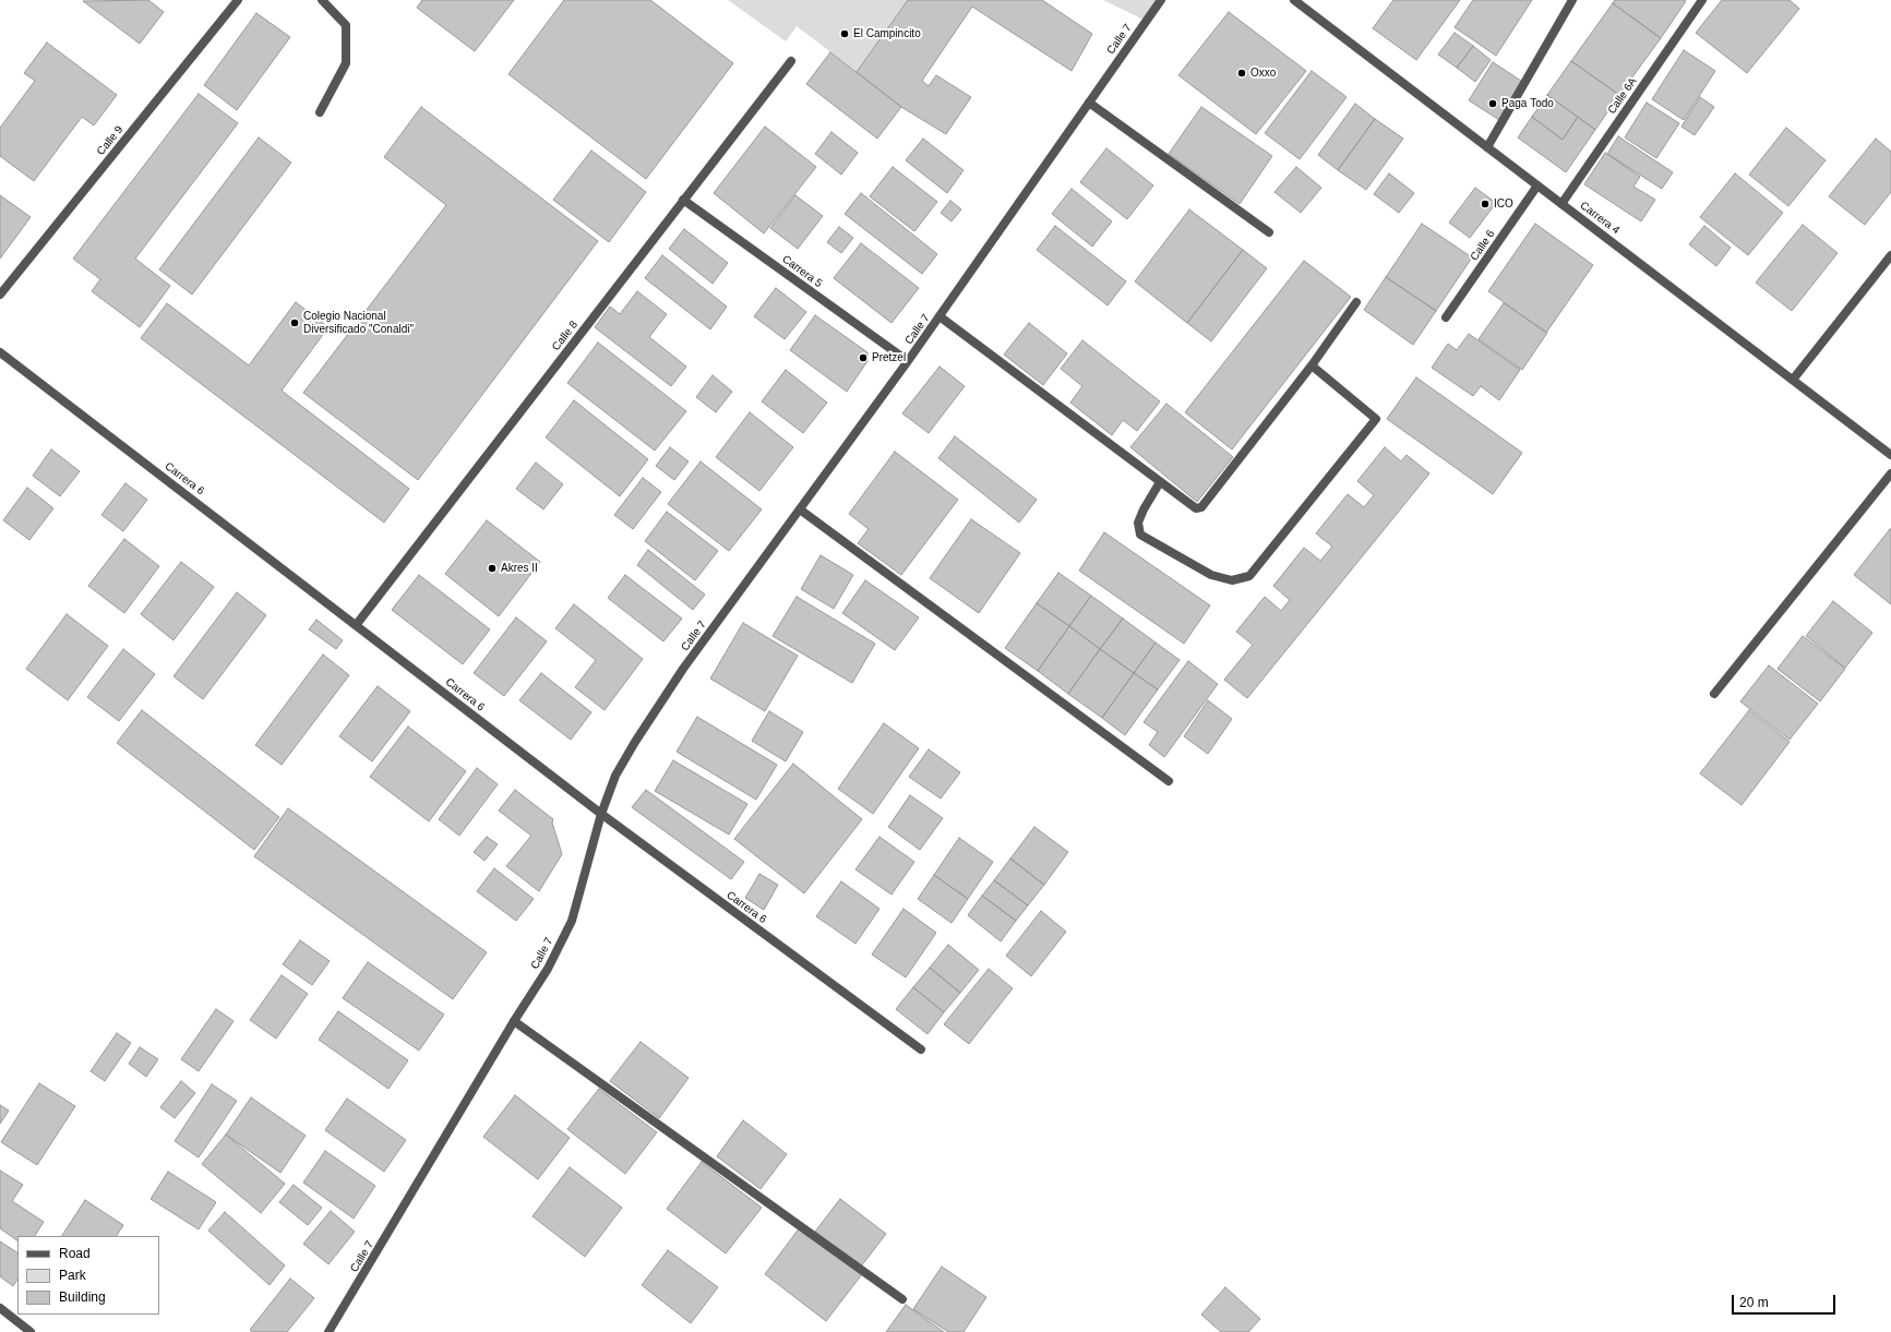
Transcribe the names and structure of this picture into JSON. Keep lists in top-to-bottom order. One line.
{"streets":{"street":["Calle 7","Calle 6A","Calle 9","Carrera 4","Calle 6","Carrera 5","Calle 8","Carrera 6"]},"crossings":[["Calle 7","Carrera 5"],["Calle 7","Carrera 6"],["Calle 6A","Carrera 4"],["Carrera 4","Calle 6"],["Carrera 5","Calle 8"],["Calle 8","Carrera 6"]],"places":["El Campincito","Oxxo","Paga Todo","ICO","Colegio Nacional Diversificado \"Conaldi\"","Pretzel","Akres II"],"legend":["Road","Park","Building"],"scale_bar":"20 m"}
